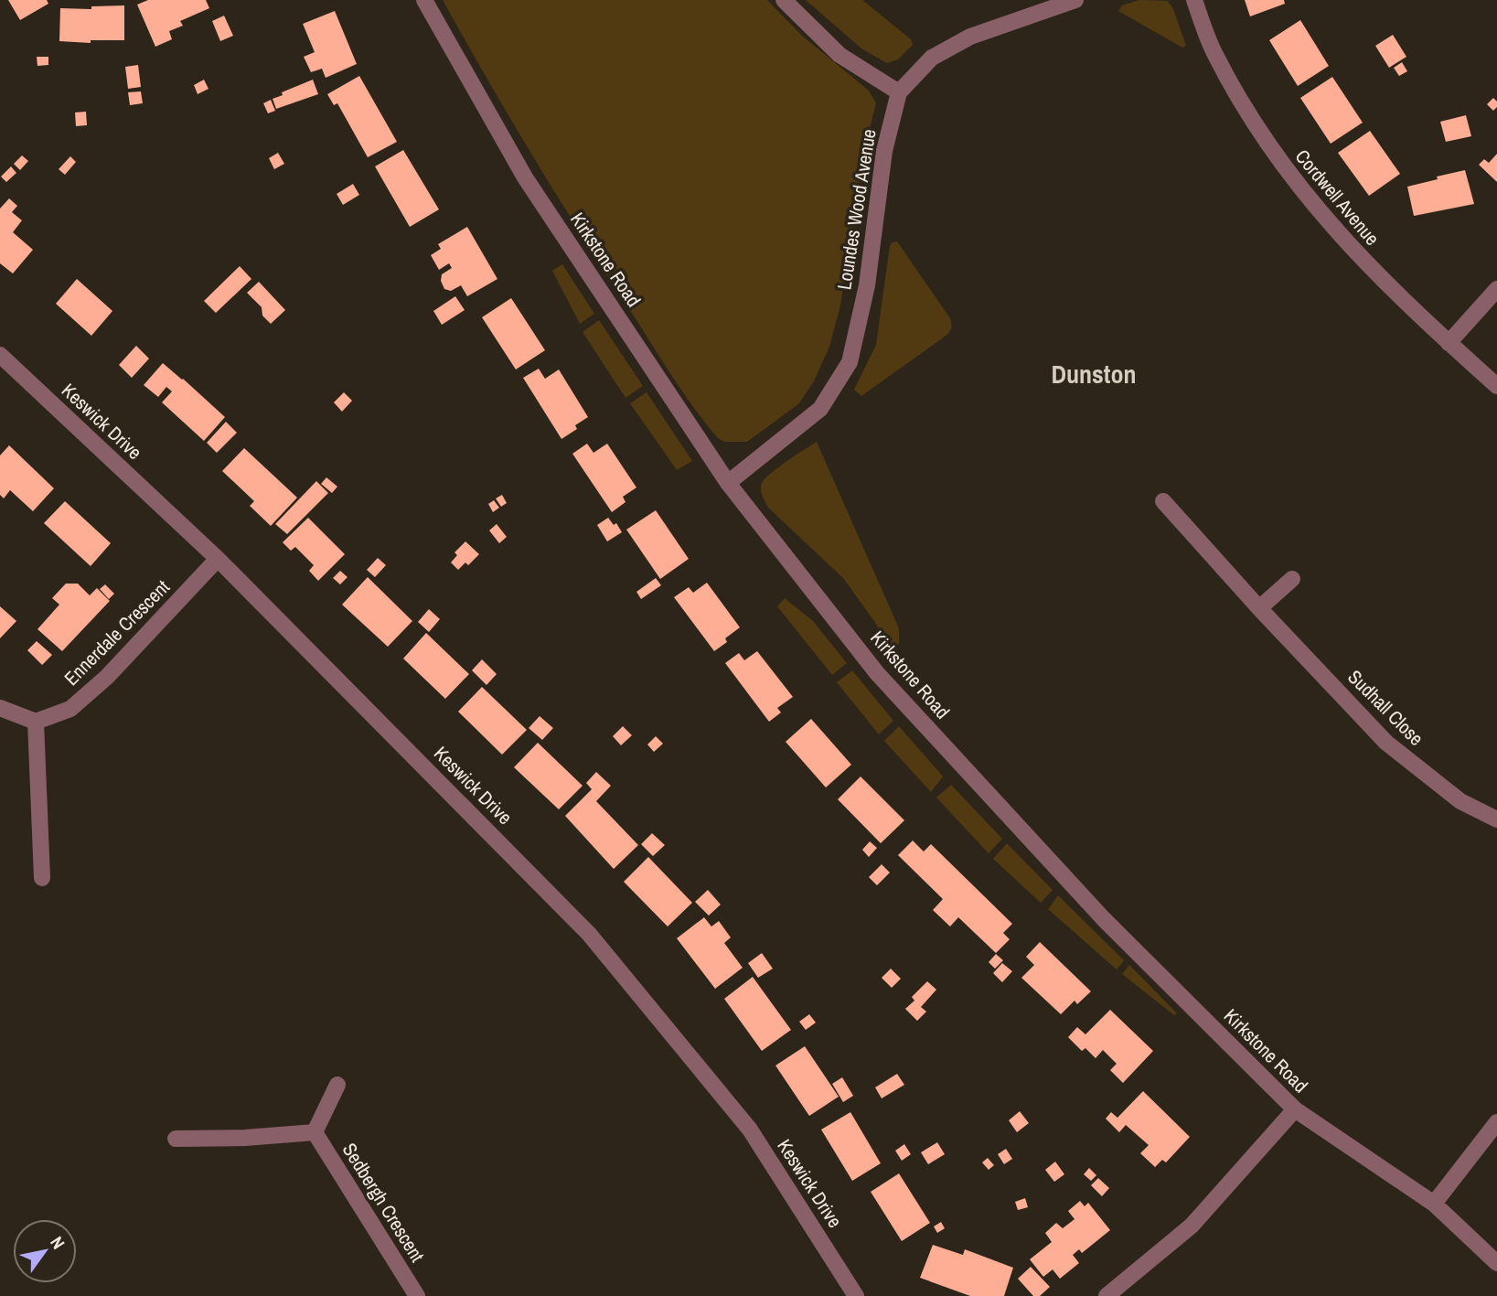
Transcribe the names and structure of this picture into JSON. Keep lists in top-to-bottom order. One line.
{"streets":{"street":["Cordwell Avenue","Loundes Wood Avenue","Kirkstone Road","Keswick Drive","Ennerdale Crescent","Sudhall Close","Sedbergh Crescent"]},"crossings":[["Loundes Wood Avenue","Kirkstone Road"],["Keswick Drive","Ennerdale Crescent"]],"districts":["Dunston"],"north":"top right"}
